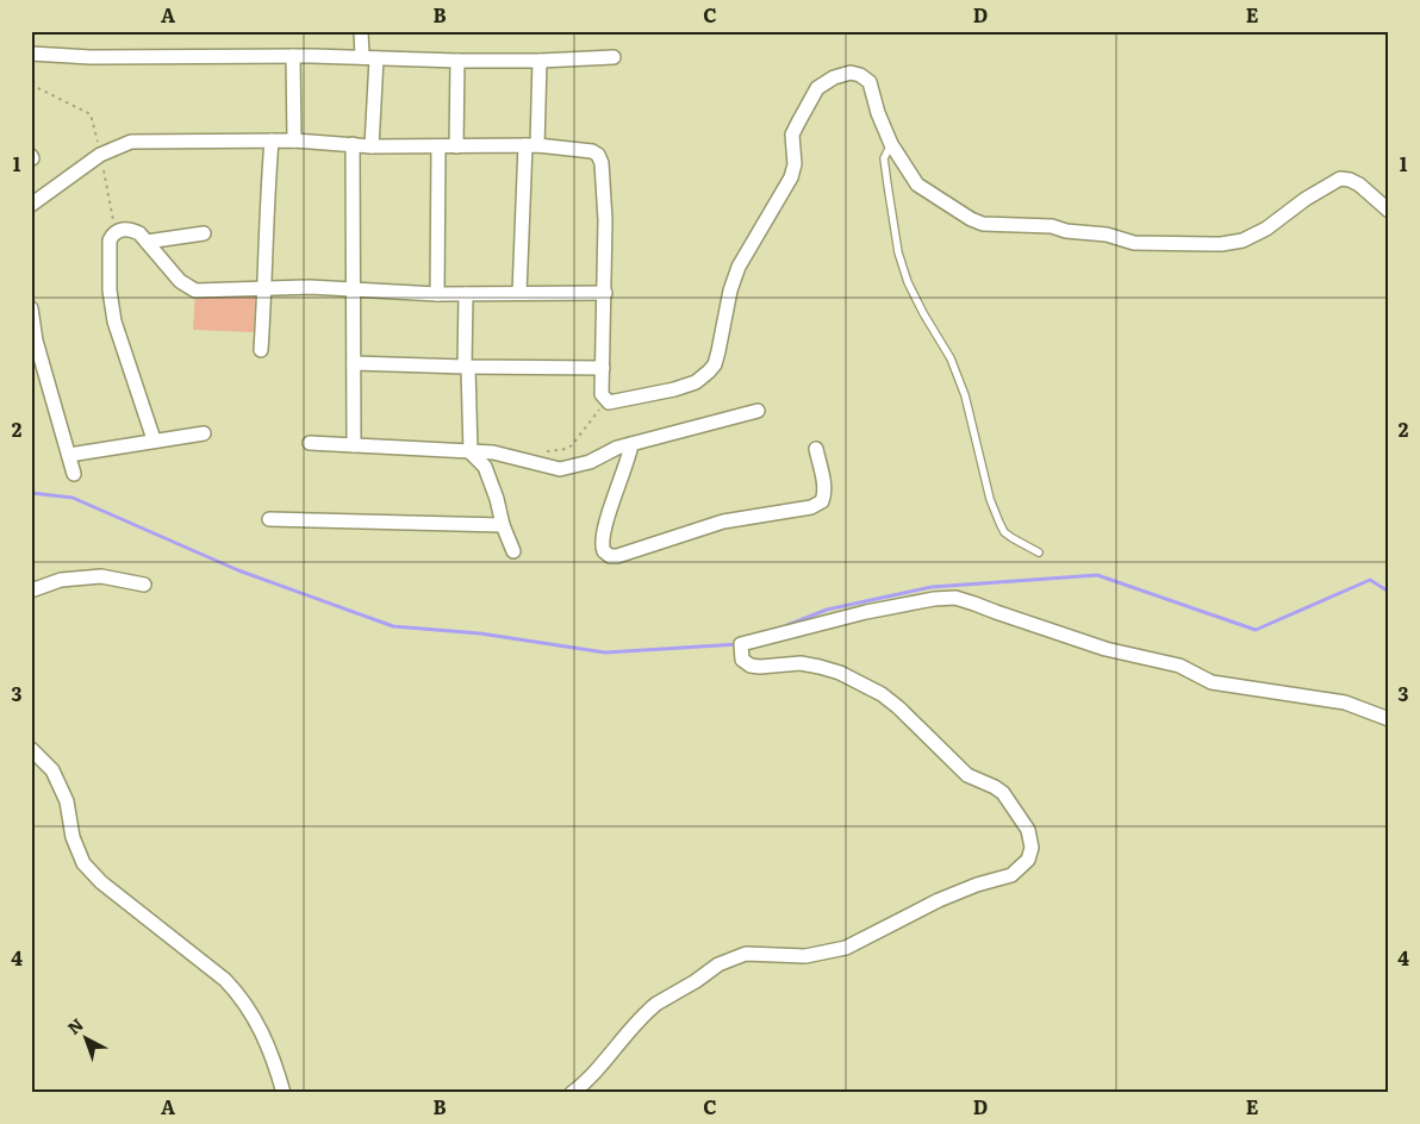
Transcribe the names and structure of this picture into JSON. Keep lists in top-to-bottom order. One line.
{"north":"top left","grid":{"columns":["A","B","C","D","E"],"rows":["1","2","3","4"]}}
